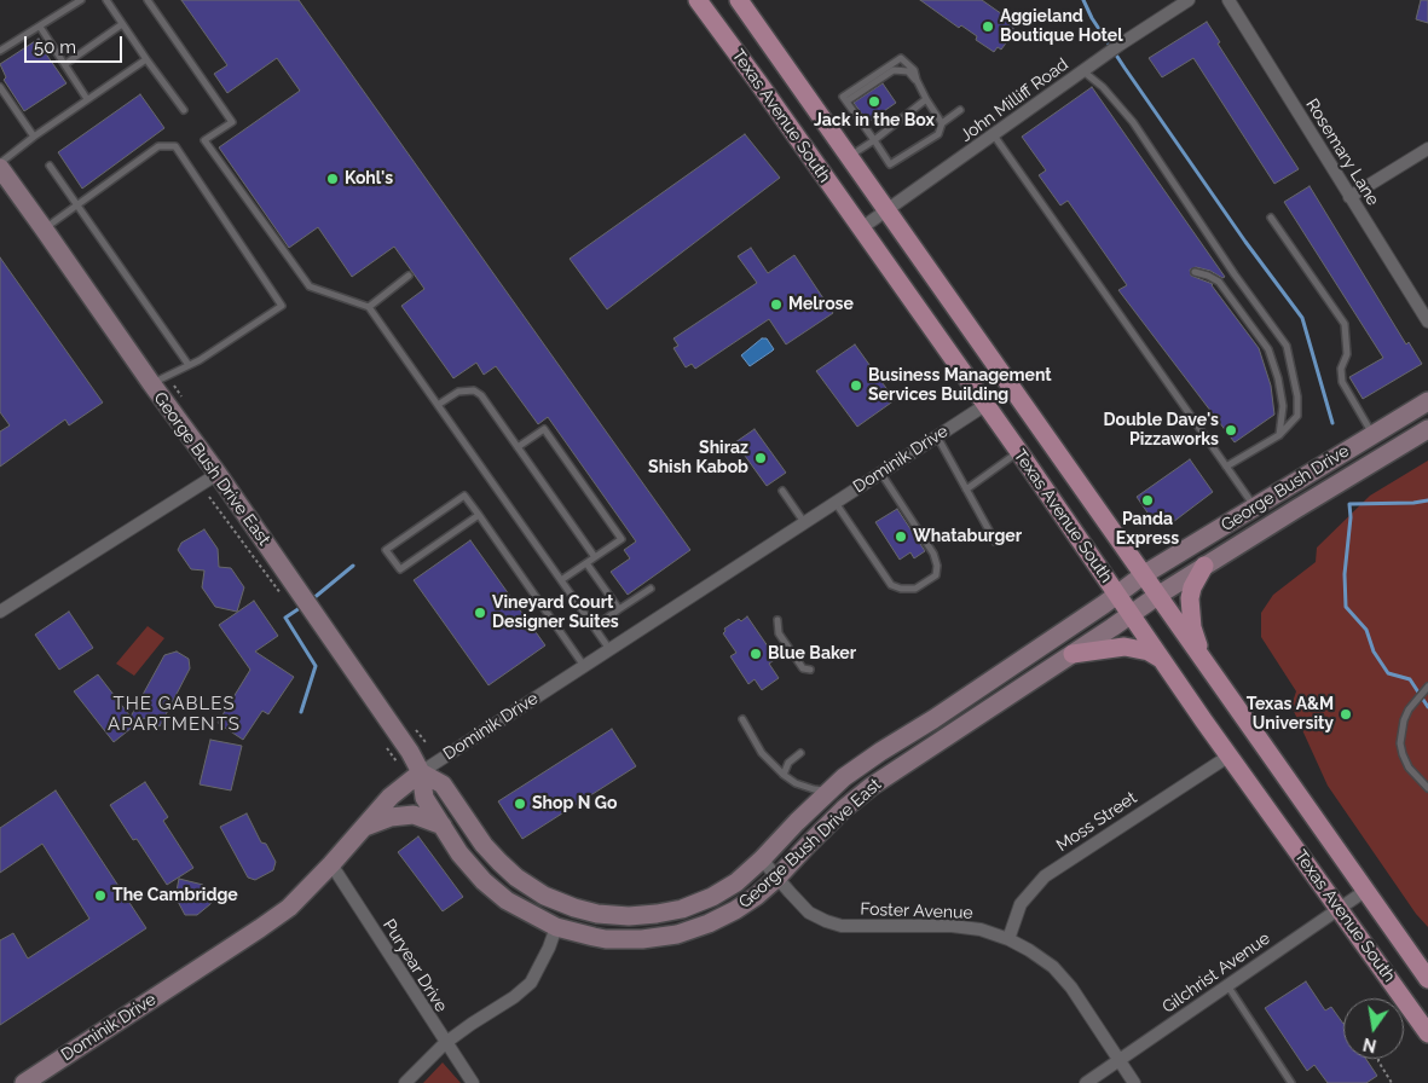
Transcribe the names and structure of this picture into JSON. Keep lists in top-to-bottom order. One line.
{"streets":{"main road":["Texas Avenue South"],"street":["John Milliff Road","Rosemary Lane","Dominik Drive","George Bush Drive East","George Bush Drive","Moss Street","Foster Avenue","Puryear Drive","Gilchrist Avenue"]},"crossings":[["John Milliff Road","Texas Avenue South"],["Texas Avenue South","Dominik Drive"],["Texas Avenue South","George Bush Drive East"],["Texas Avenue South","George Bush Drive"],["Texas Avenue South","Moss Street"],["Texas Avenue South","Gilchrist Avenue"],["Dominik Drive","George Bush Drive East"],["Dominik Drive","Puryear Drive"],["George Bush Drive East","George Bush Drive"],["George Bush Drive East","Foster Avenue"],["Moss Street","Foster Avenue"],["Foster Avenue","Gilchrist Avenue"]],"districts":["THE GABLES APARTMENTS"],"places":["Aggieland Boutique Hotel","Jack in the Box","Kohl's","Melrose","Business Management Services Building","Double Dave's Pizzaworks","Shiraz Shish Kabob","Panda Express","Whataburger","Vineyard Court Designer Suites","Blue Baker","Texas A&M University","Shop N Go","The Cambridge"],"scale_bar":"50 m","north":"bottom"}
